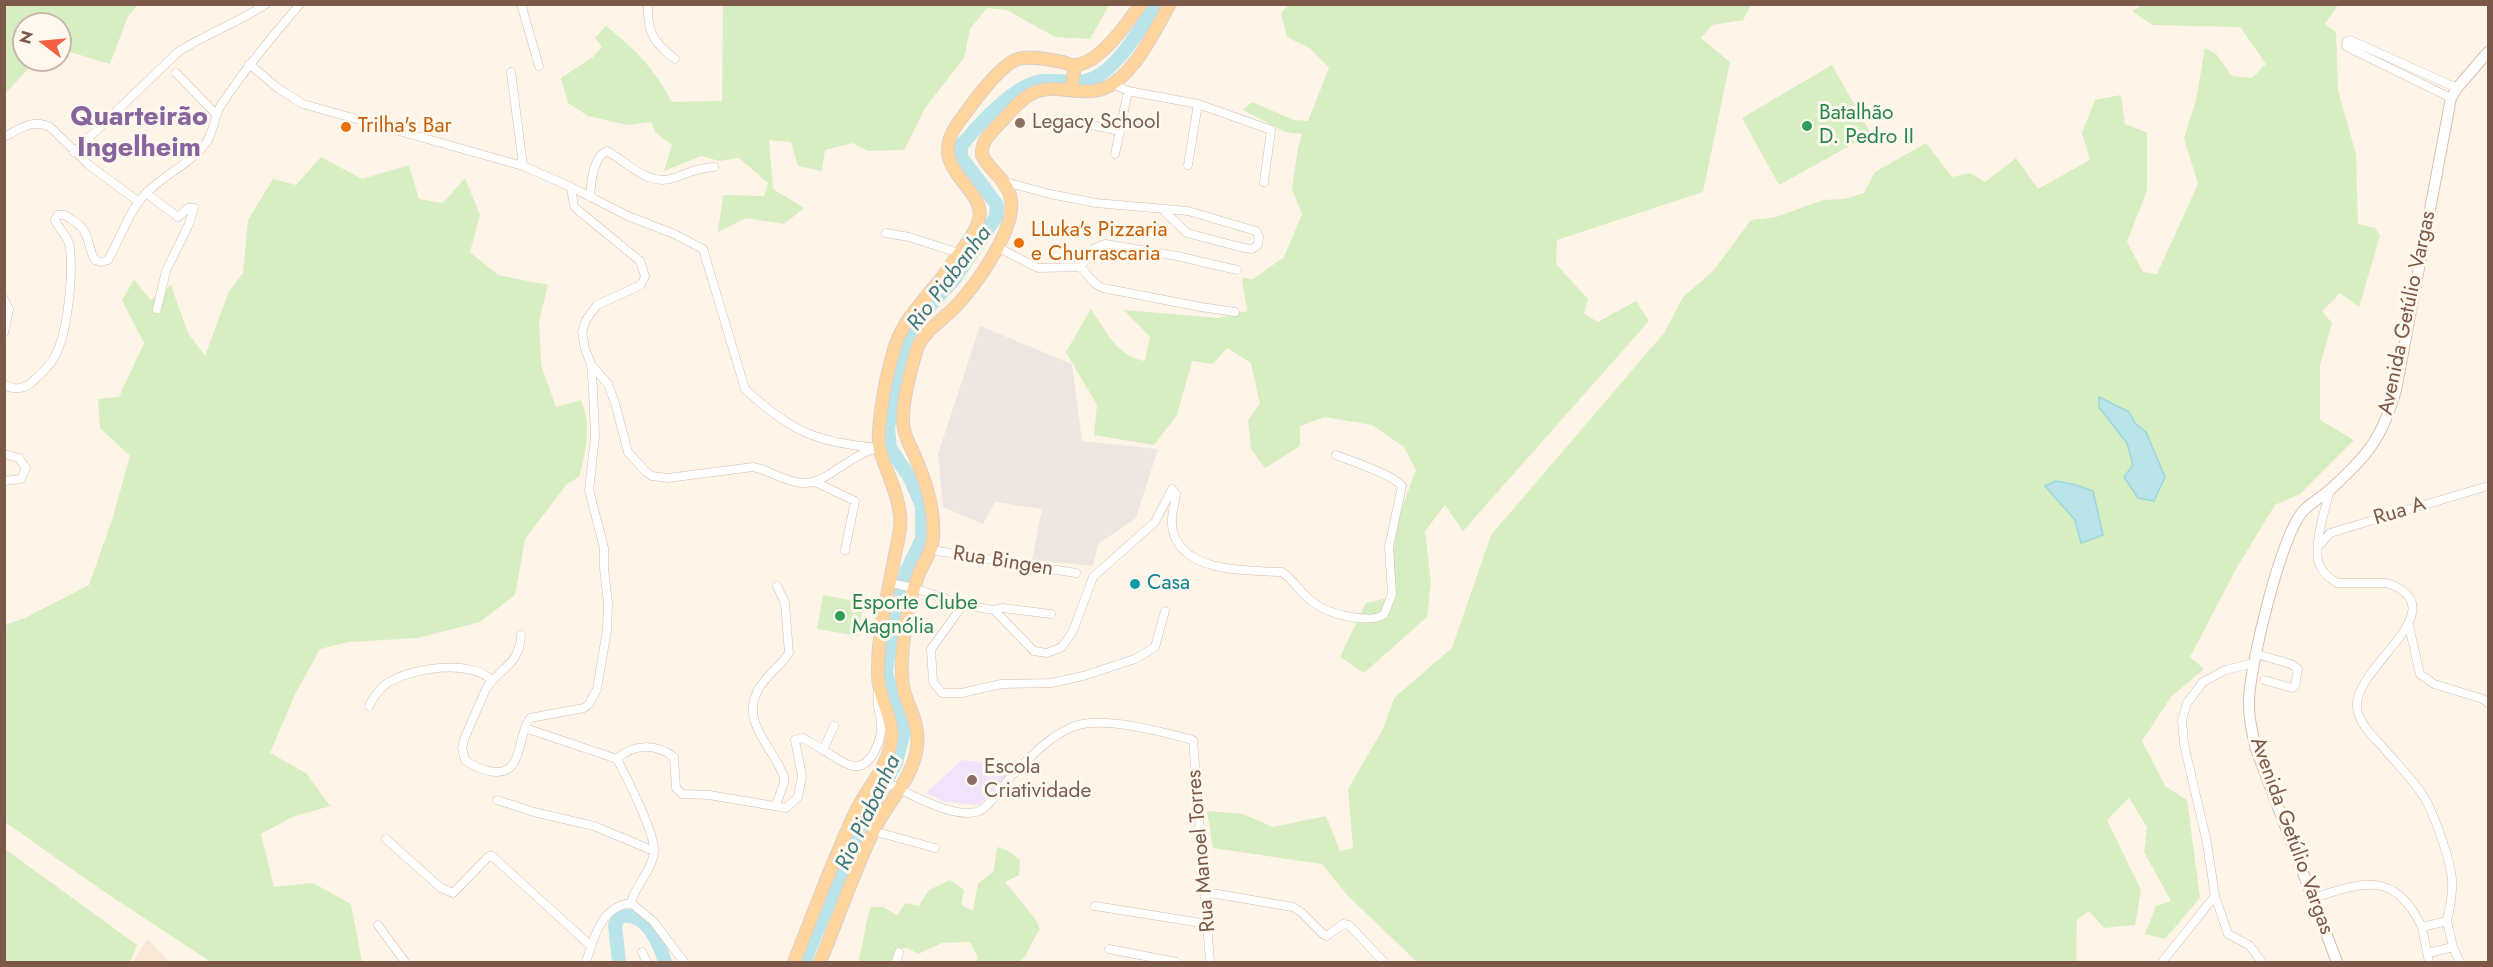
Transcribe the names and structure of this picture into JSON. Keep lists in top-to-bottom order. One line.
{"streets":{"main road":["Rua Bingen"],"street":["Avenida Getúlio Vargas","Rua A","Rua Manoel Torres"]},"crossings":[["Rua Bingen","Rua Manoel Torres"]],"districts":["Quarteirão Ingelheim"],"water":["Rio Piabanha"],"places":["Legacy School","Batalhão D. Pedro II","Trilha's Bar","LLuka's Pizzaria e Churrascaria","Casa","Esporte Clube Magnólia","Escola Criatividade"],"north":"left"}
